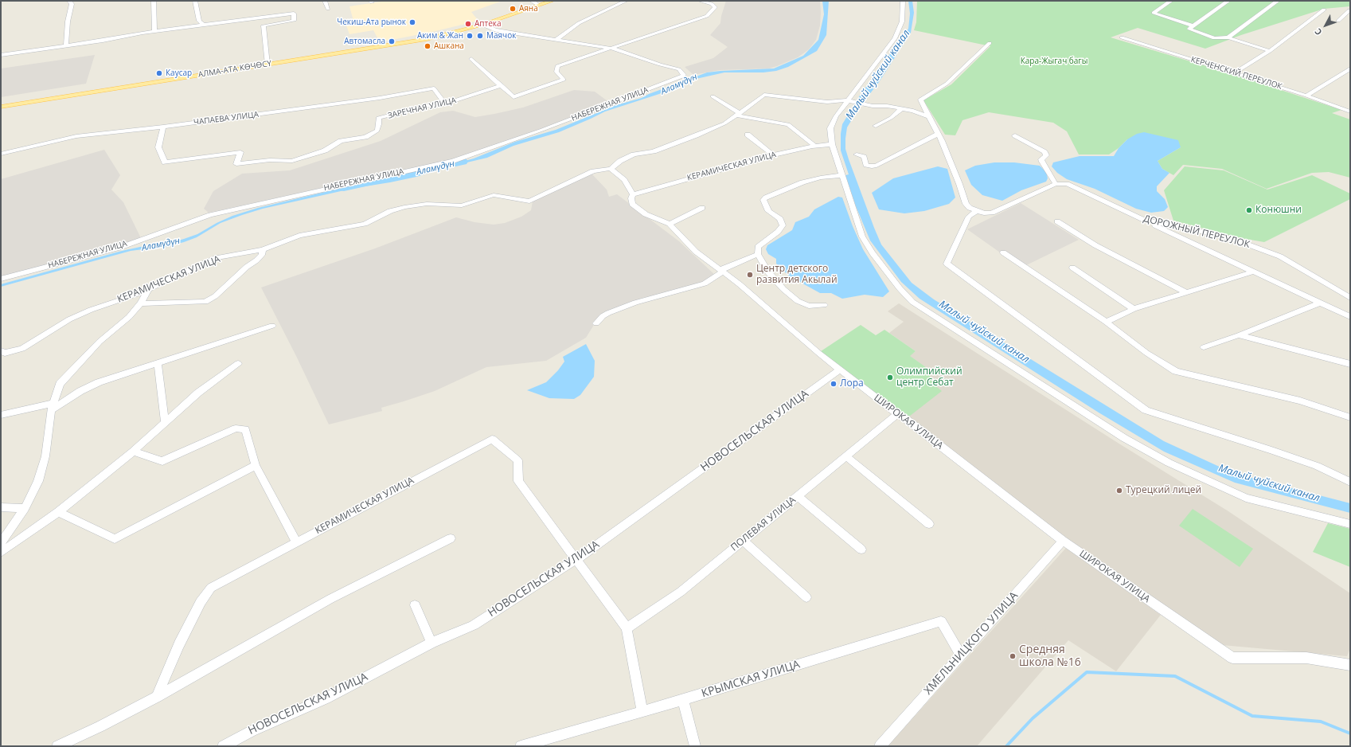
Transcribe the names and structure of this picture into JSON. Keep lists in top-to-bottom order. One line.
{"streets":{"main road":["АЛМА-АТА КӨЧӨСҮ"],"street":["КЕРЧЕНСКИЙ ПЕРЕУЛОК","НАБЕРЕЖНАЯ УЛИЦА","ЗАРЕЧНАЯ УЛИЦА","ЧАПАЕВА УЛИЦА","КЕРАМИЧЕСКАЯ УЛИЦА","ДОРОЖНЫЙ ПЕРЕУЛОК","ШИРОКАЯ УЛИЦА","НОВОСЕЛЬСКАЯ УЛИЦА","ПОЛЕВАЯ УЛИЦА","ХМЕЛЬНИЦКОГО УЛИЦА","КРЫМСКАЯ УЛИЦА"]},"crossings":[["АЛМА-АТА КӨЧӨСҮ","НАБЕРЕЖНАЯ УЛИЦА"],["ЗАРЕЧНАЯ УЛИЦА","ЧАПАЕВА УЛИЦА"],["КЕРАМИЧЕСКАЯ УЛИЦА","ШИРОКАЯ УЛИЦА"],["КЕРАМИЧЕСКАЯ УЛИЦА","НОВОСЕЛЬСКАЯ УЛИЦА"],["ШИРОКАЯ УЛИЦА","НОВОСЕЛЬСКАЯ УЛИЦА"],["ШИРОКАЯ УЛИЦА","ПОЛЕВАЯ УЛИЦА"],["ШИРОКАЯ УЛИЦА","ХМЕЛЬНИЦКОГО УЛИЦА"],["ХМЕЛЬНИЦКОГО УЛИЦА","КРЫМСКАЯ УЛИЦА"]],"water":["Малый чуйский канал","Аламүдүн"],"parks":["Кара-Жыгач багы"],"places":["Аяна","Чекиш-Ата рынок","Аптека","Аким & Жан","Маячок","Автомасла","Ашкана","Каусар","Конюшни","Центр детского развития Акылай","Олимпийский центр Себат","Лора","Турецкий лицей","Средняя школа №16"],"north":"bottom left"}
